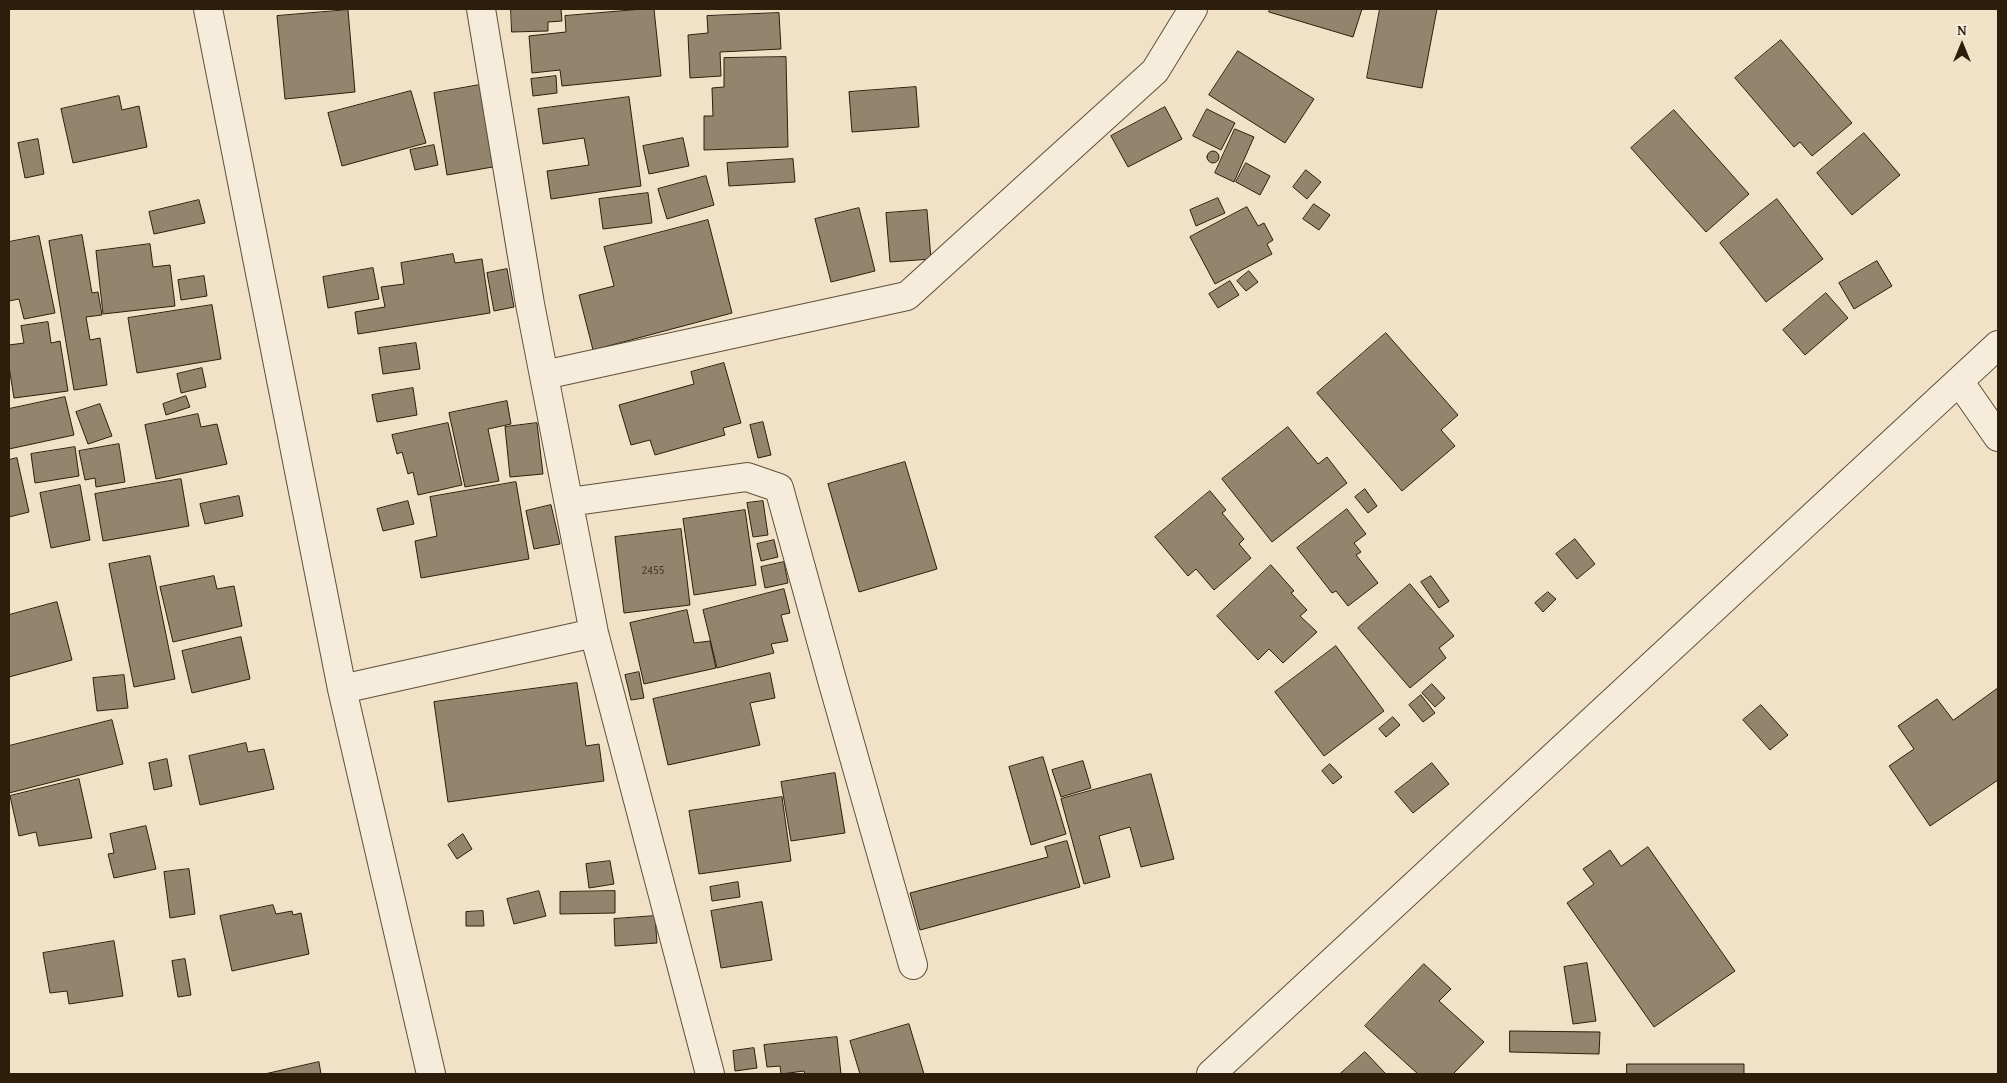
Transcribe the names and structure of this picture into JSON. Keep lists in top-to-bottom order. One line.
{"house_numbers":["2455"],"north":"top"}
